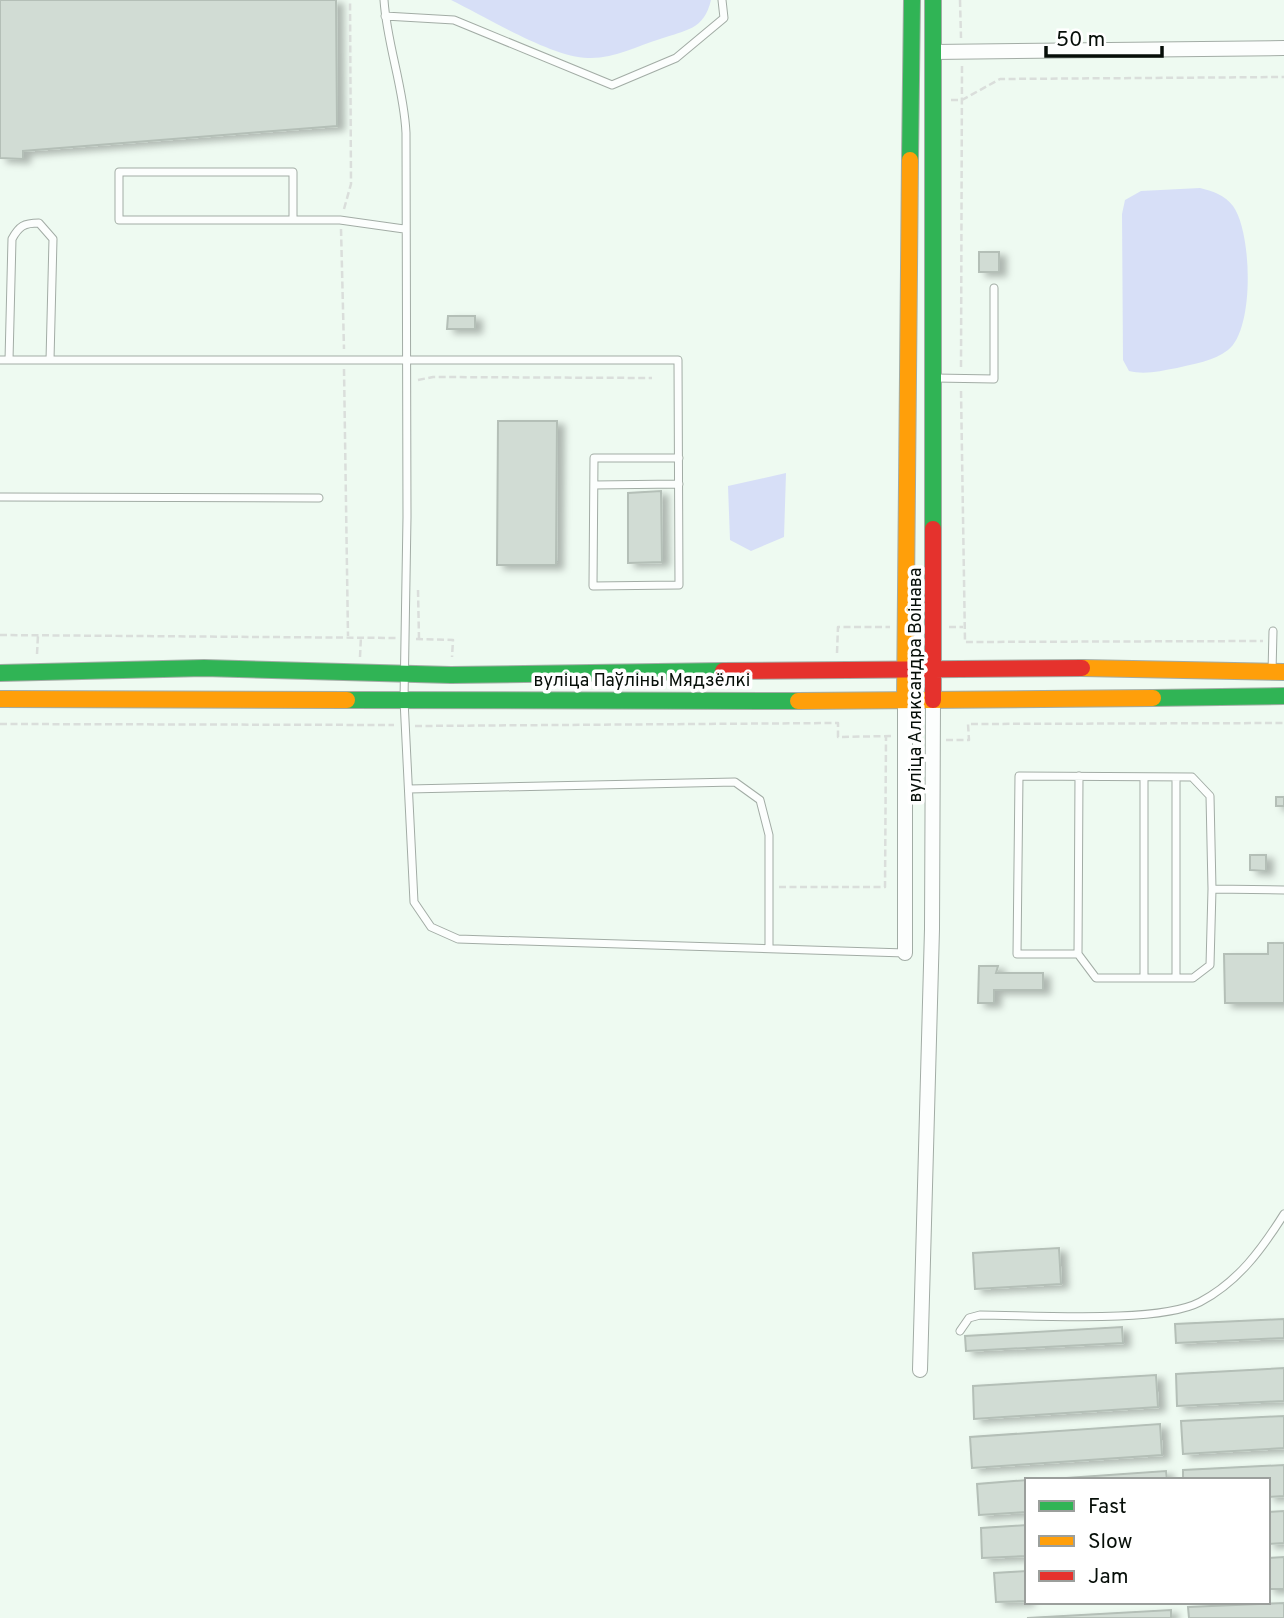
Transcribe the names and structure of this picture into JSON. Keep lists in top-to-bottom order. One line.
{"streets":{"street":["вуліца Паўліны Мядзёлкі","вуліца Аляксандра Воінава"]},"crossings":[["вуліца Паўліны Мядзёлкі","вуліца Аляксандра Воінава"]],"legend":["Fast","Slow","Jam"],"scale_bar":"50 m"}
